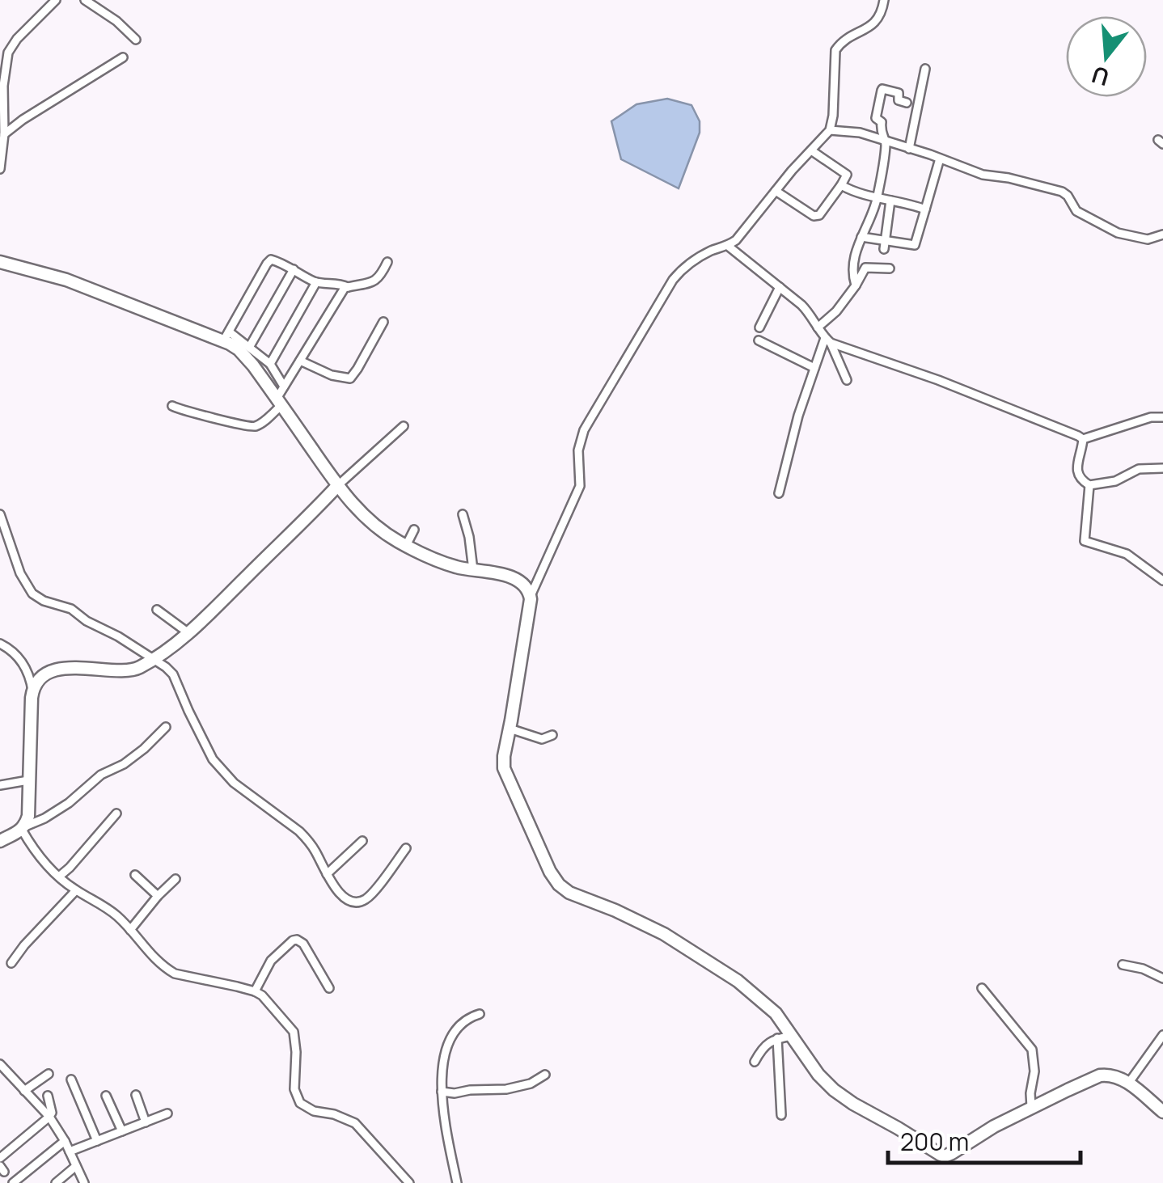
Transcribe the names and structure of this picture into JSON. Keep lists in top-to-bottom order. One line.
{"scale_bar":"200 m","north":"bottom"}
